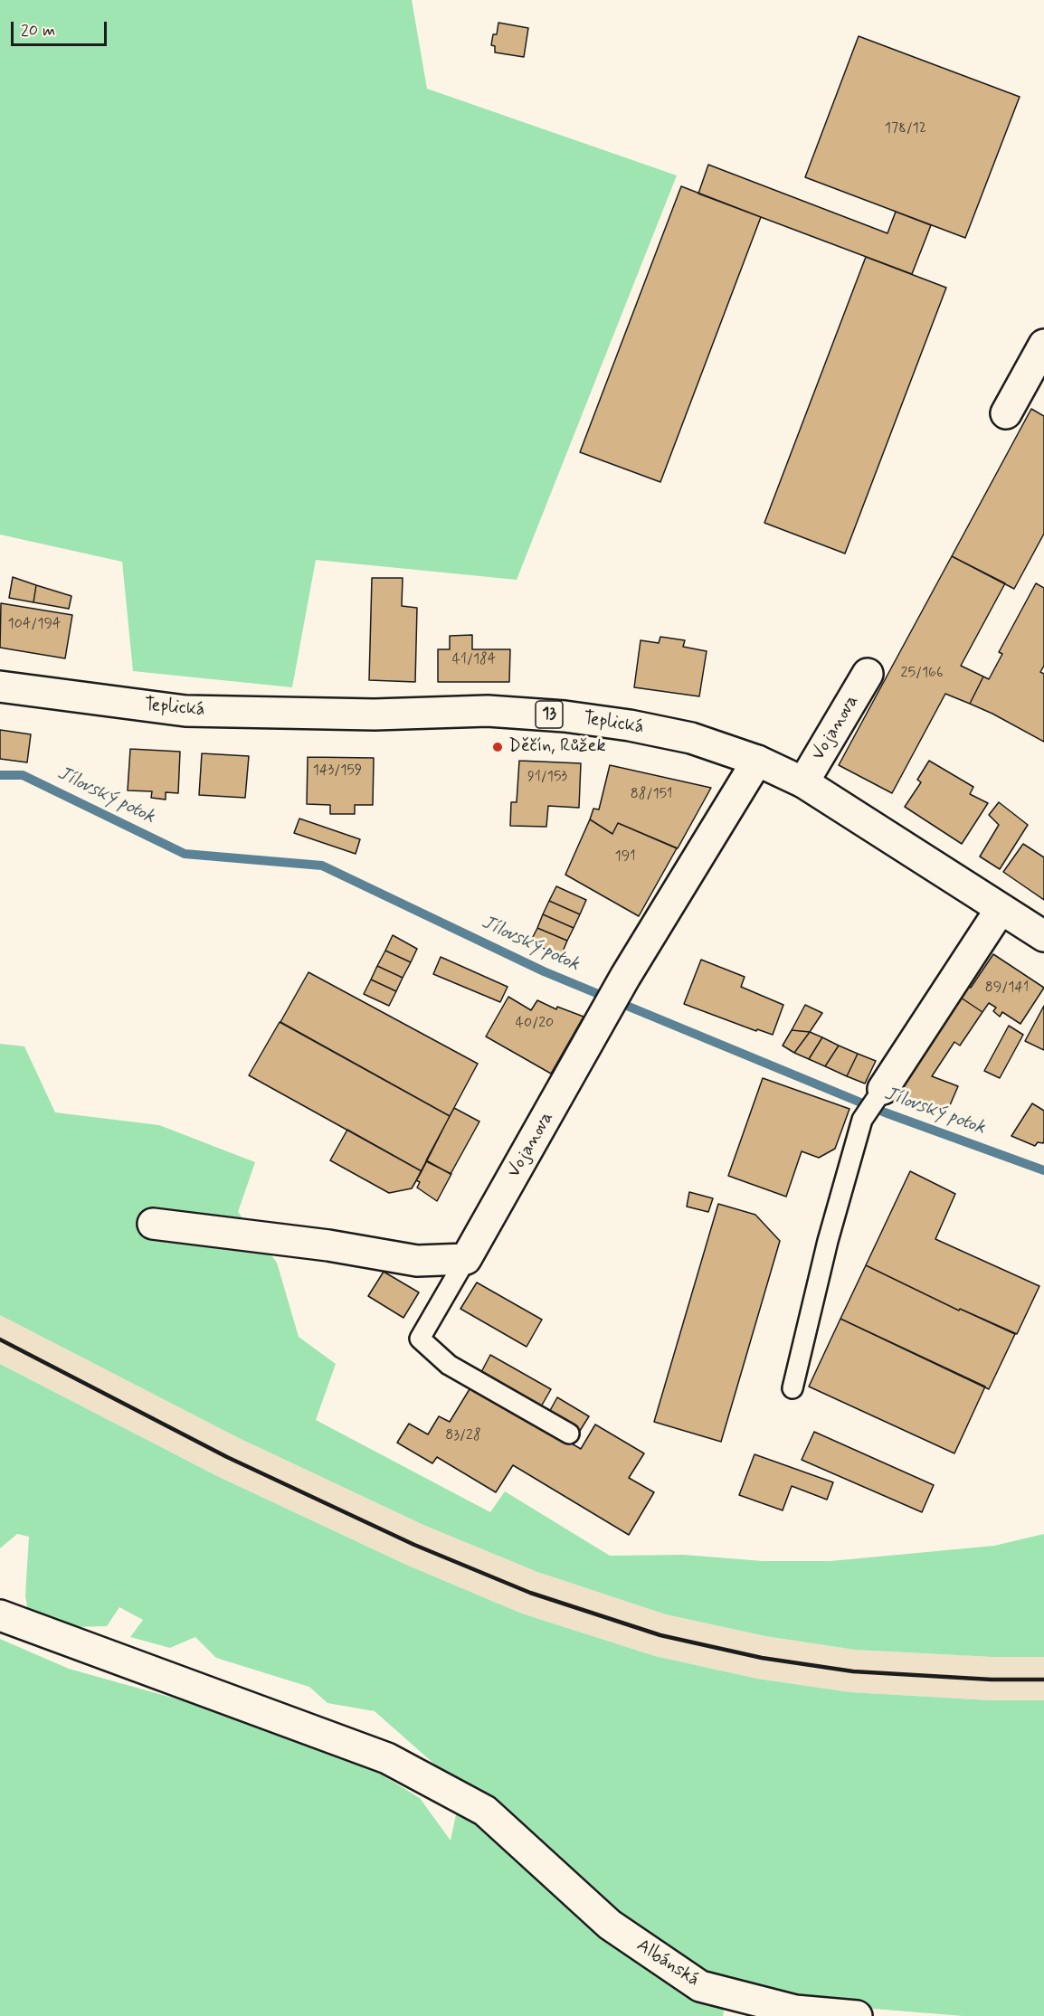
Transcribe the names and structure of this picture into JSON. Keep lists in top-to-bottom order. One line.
{"streets":{"street":["Teplická","13","Vojanova","Albánská"]},"crossings":[["Teplická","Vojanova"]],"water":["Jílovský potok"],"places":["Děčín, Růžek"],"house_numbers":["178/12","104/194","41/184","25/166","143/159","91/153","88/151","191","89/141","40/20","83/28"],"scale_bar":"20 m"}
